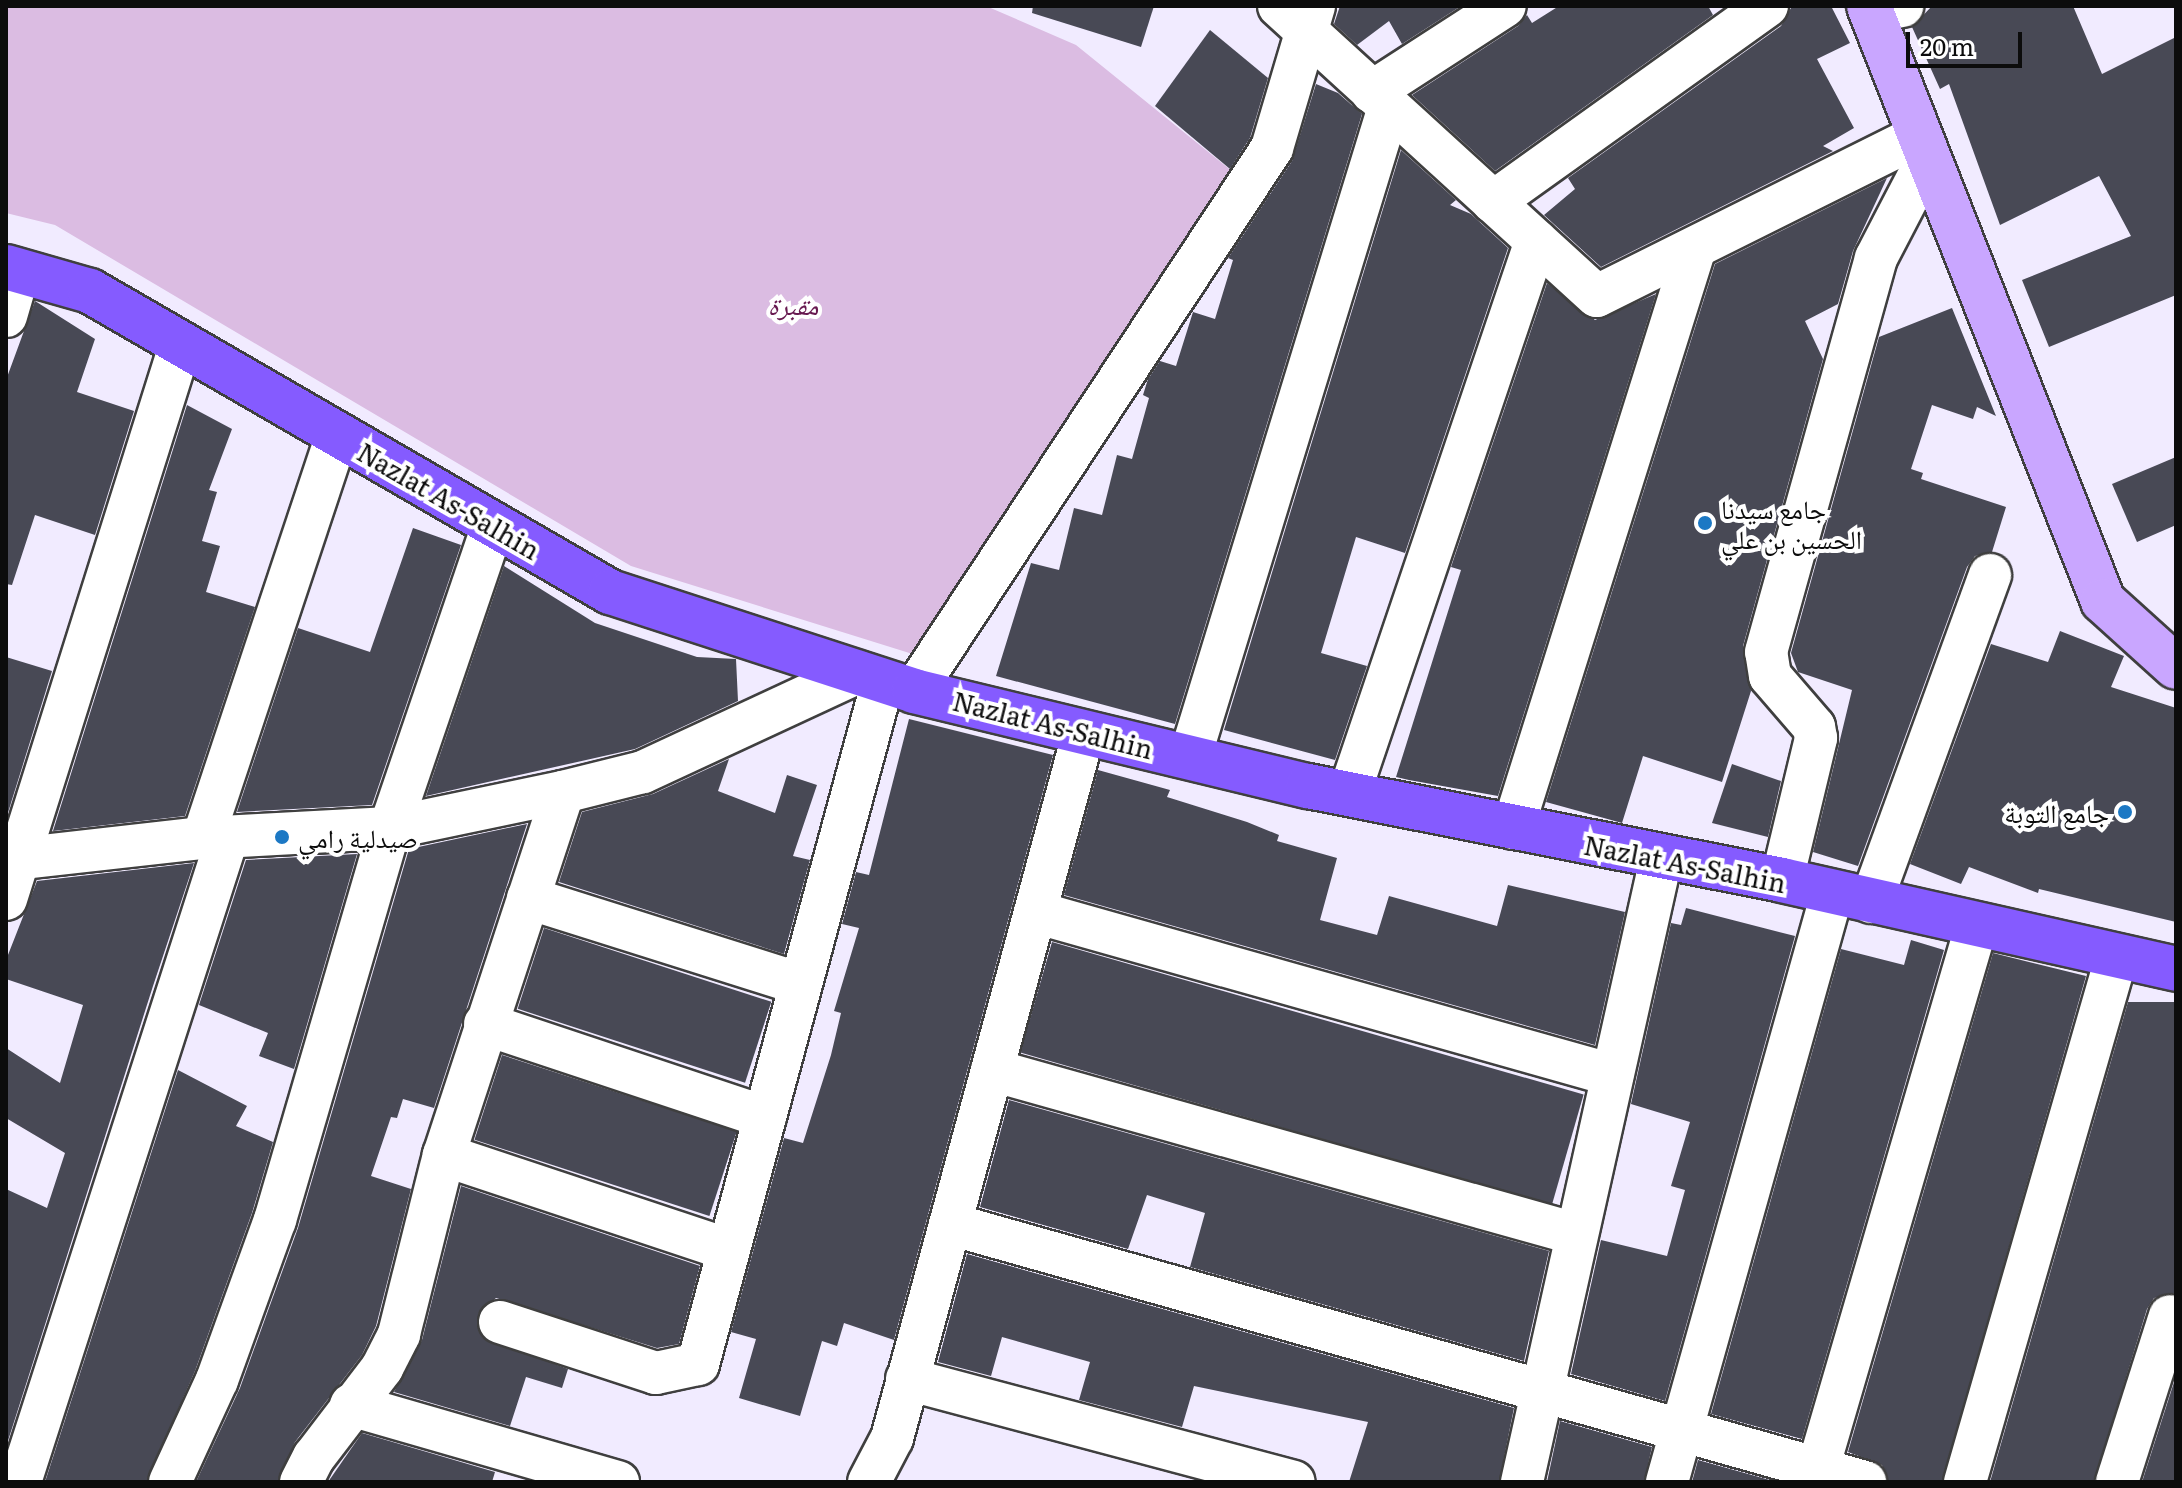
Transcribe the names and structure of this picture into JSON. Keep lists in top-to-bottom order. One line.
{"streets":{"main road":["Nazlat As-Salhin"]},"parks":["مقبرة"],"places":["جامع سيدنا الحسين بن علي","جامع التوبة","صيدلية رامي"],"scale_bar":"20 m"}
